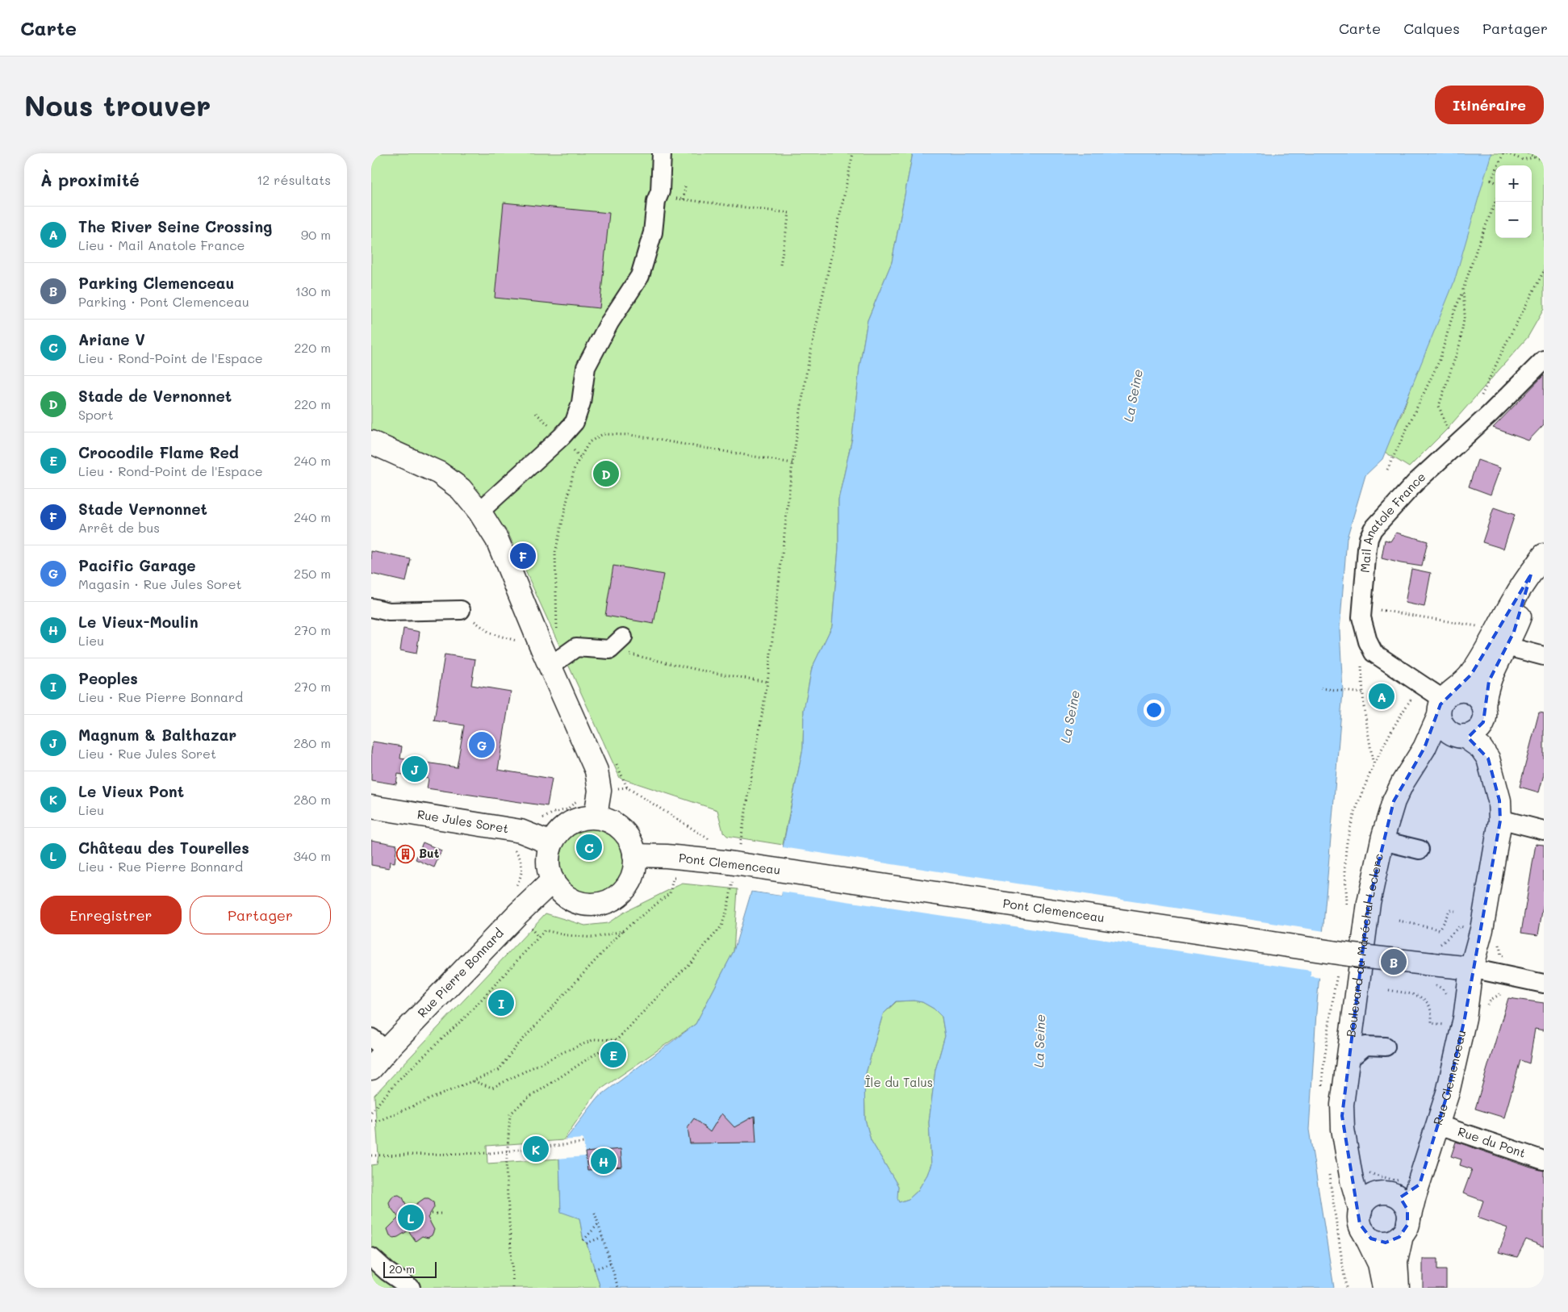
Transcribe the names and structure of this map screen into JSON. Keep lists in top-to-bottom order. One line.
{"streets":{"main road":["Rue Jules Soret","Pont Clemenceau","Boulevard du Maréchal Leclerc","Rue Pierre Bonnard","Rue Clemenceau"],"street":["Mail Anatole France","Rue du Pont"]},"crossings":[["Mail Anatole France","Boulevard du Maréchal Leclerc"],["Rue Jules Soret","Pont Clemenceau"],["Rue Jules Soret","Rue Pierre Bonnard"],["Pont Clemenceau","Rue Pierre Bonnard"],["Pont Clemenceau","Rue Clemenceau"],["Boulevard du Maréchal Leclerc","Rue Clemenceau"],["Rue Clemenceau","Rue du Pont"]],"water":["La Seine"],"parks":["Île du Talus"],"places":{"building":["But"]},"scale_bar":"20 m","page":{"header":"Carte","nav":["Carte","Calques","Partager"],"buttons":["Itinéraire",["Enregistrer","Partager"]],"title":"Nous trouver","heading":["À proximité","12 résultats"],"map_buttons":["+","−"],"list":[{"mark":"A","name":"The River Seine Crossing","note":"Lieu · Mail Anatole France","value":"90 m"},{"mark":"B","name":"Parking Clemenceau","note":"Parking · Pont Clemenceau","value":"130 m"},{"mark":"C","name":"Ariane V","note":"Lieu · Rond-Point de l'Espace","value":"220 m"},{"mark":"D","name":"Stade de Vernonnet","note":"Sport","value":"220 m"},{"mark":"E","name":"Crocodile Flame Red","note":"Lieu · Rond-Point de l'Espace","value":"240 m"},{"mark":"F","name":"Stade Vernonnet","note":"Arrêt de bus","value":"240 m"},{"mark":"G","name":"Pacific Garage","note":"Magasin · Rue Jules Soret","value":"250 m"},{"mark":"H","name":"Le Vieux-Moulin","note":"Lieu","value":"270 m"},{"mark":"I","name":"Peoples","note":"Lieu · Rue Pierre Bonnard","value":"270 m"},{"mark":"J","name":"Magnum & Balthazar","note":"Lieu · Rue Jules Soret","value":"280 m"},{"mark":"K","name":"Le Vieux Pont","note":"Lieu","value":"280 m"},{"mark":"L","name":"Château des Tourelles","note":"Lieu · Rue Pierre Bonnard","value":"340 m"}],"pins":["D","F","A","G","J","C","B","I","E","K","H","L"],"scale":"20 m"}}
